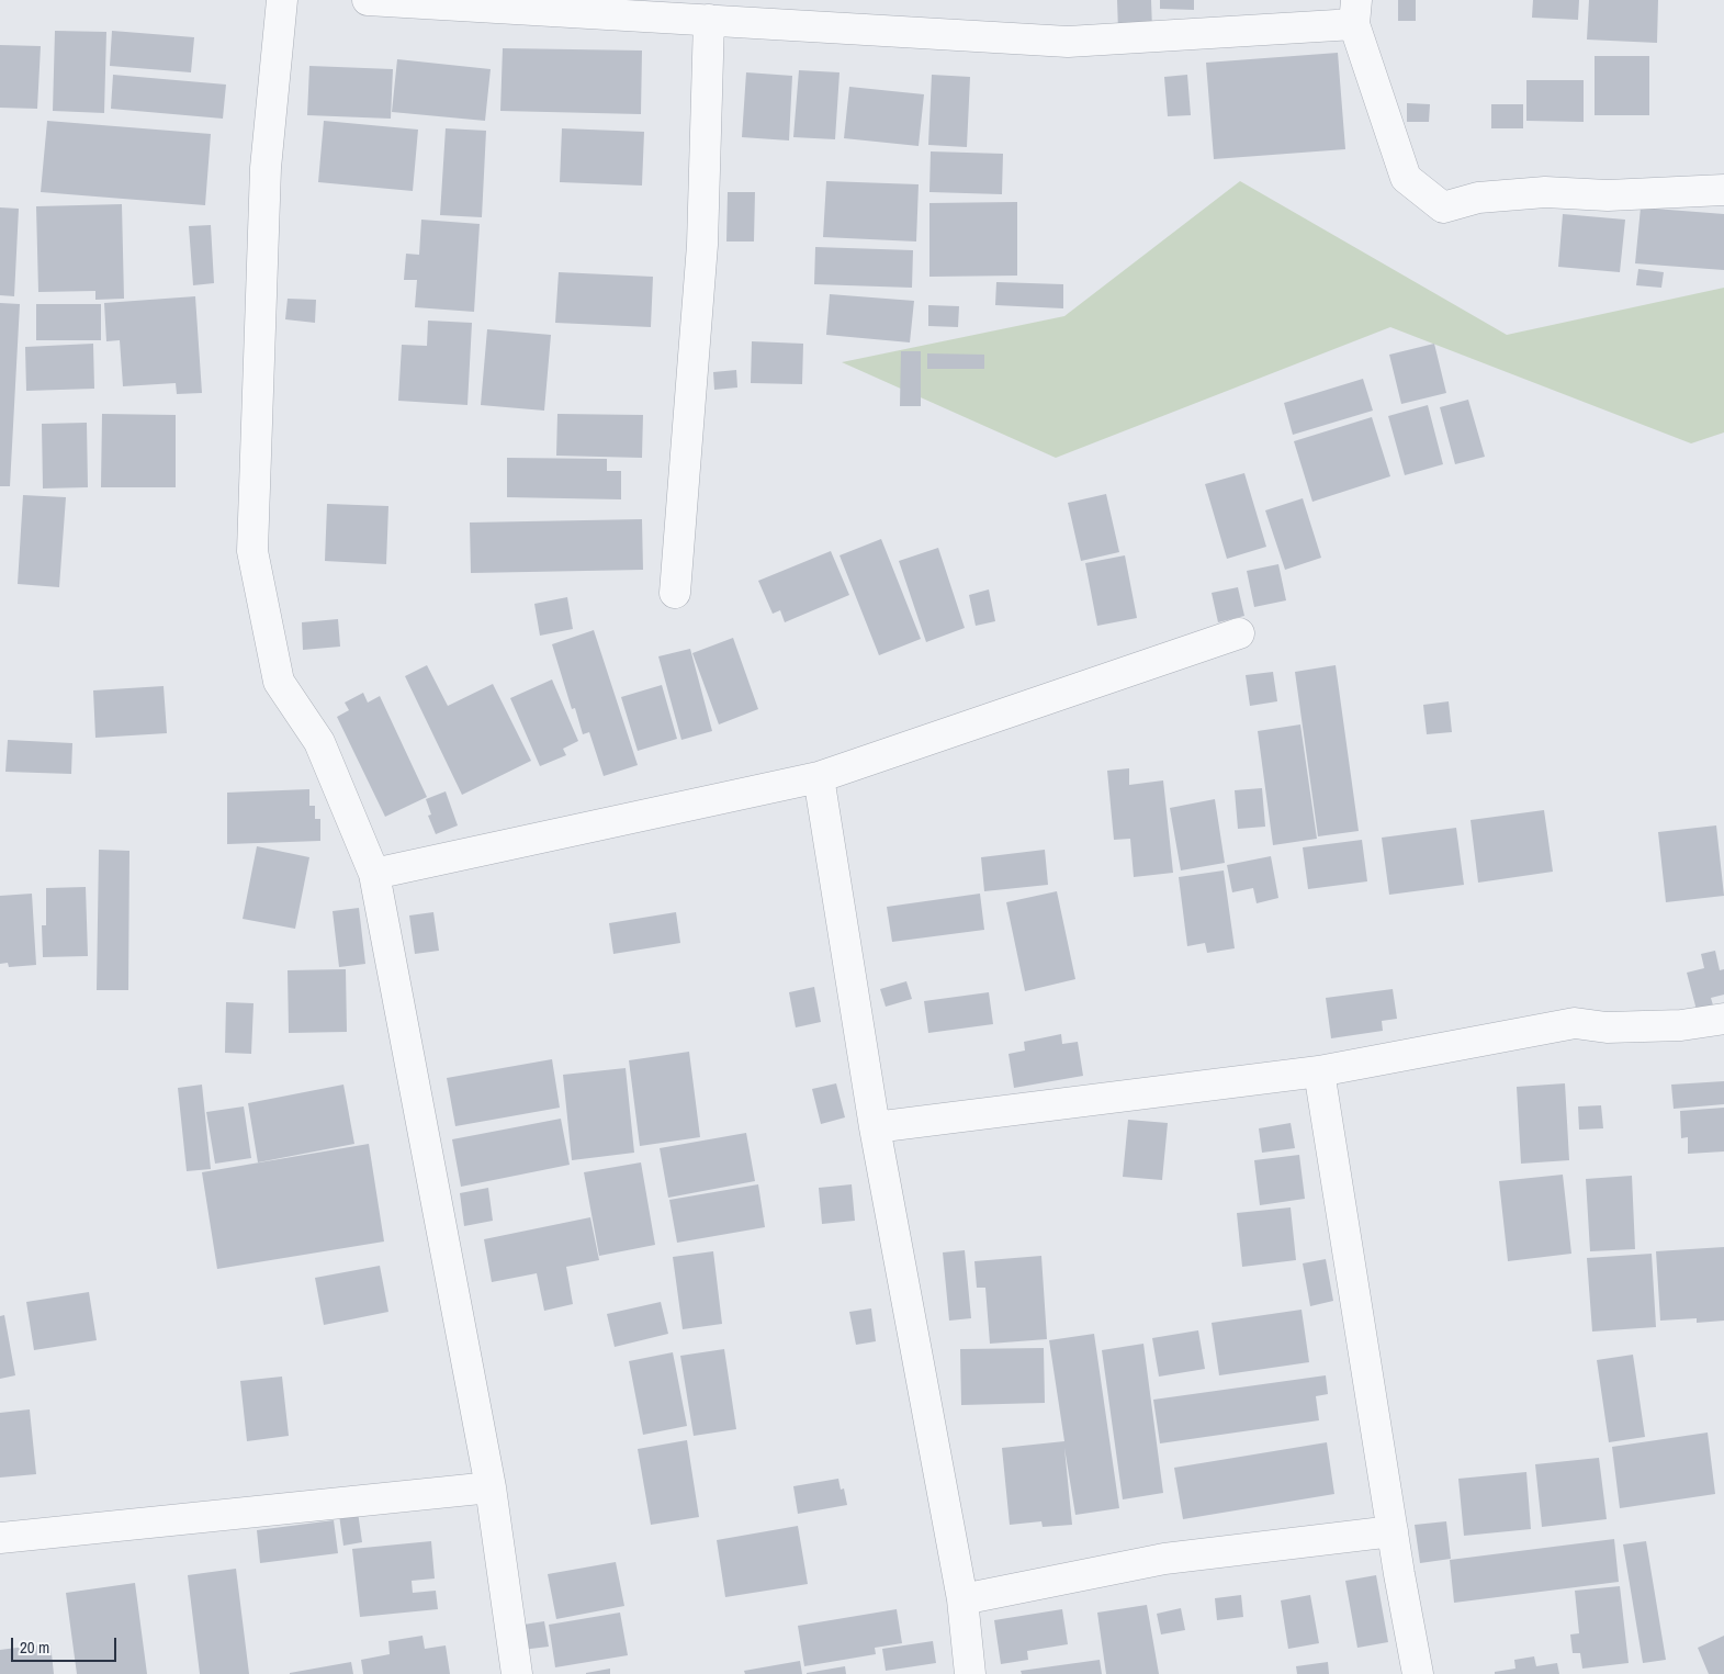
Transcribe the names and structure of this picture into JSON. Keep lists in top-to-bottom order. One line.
{"scale_bar":"20 m"}
